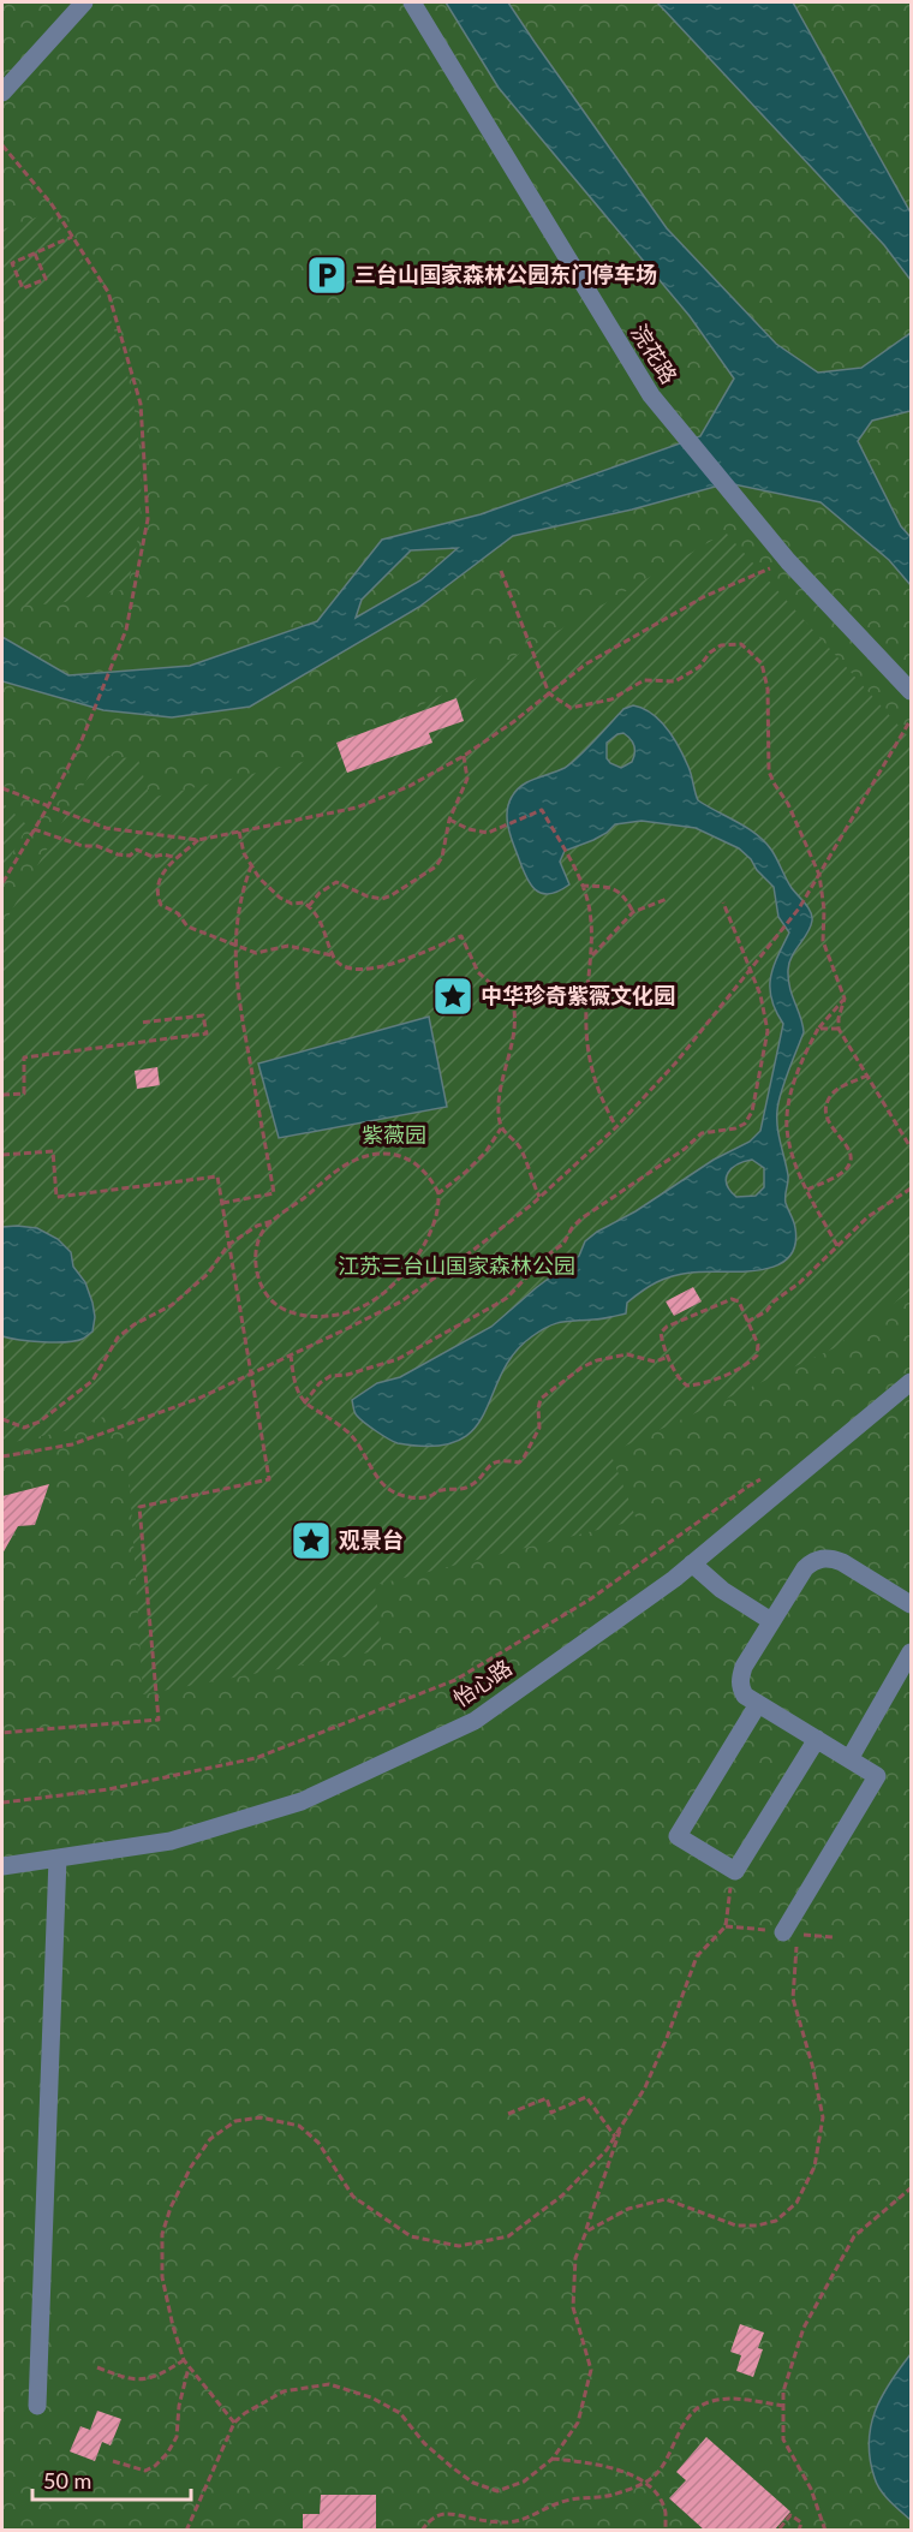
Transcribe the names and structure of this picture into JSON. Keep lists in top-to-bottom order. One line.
{"streets":{"street":["浣花路","怡心路"]},"parks":["紫薇园","江苏三台山国家森林公园"],"places":{"parking":["三台山国家森林公园东门停车场"],"place":["中华珍奇紫薇文化园","观景台"]},"scale_bar":"50 m"}
